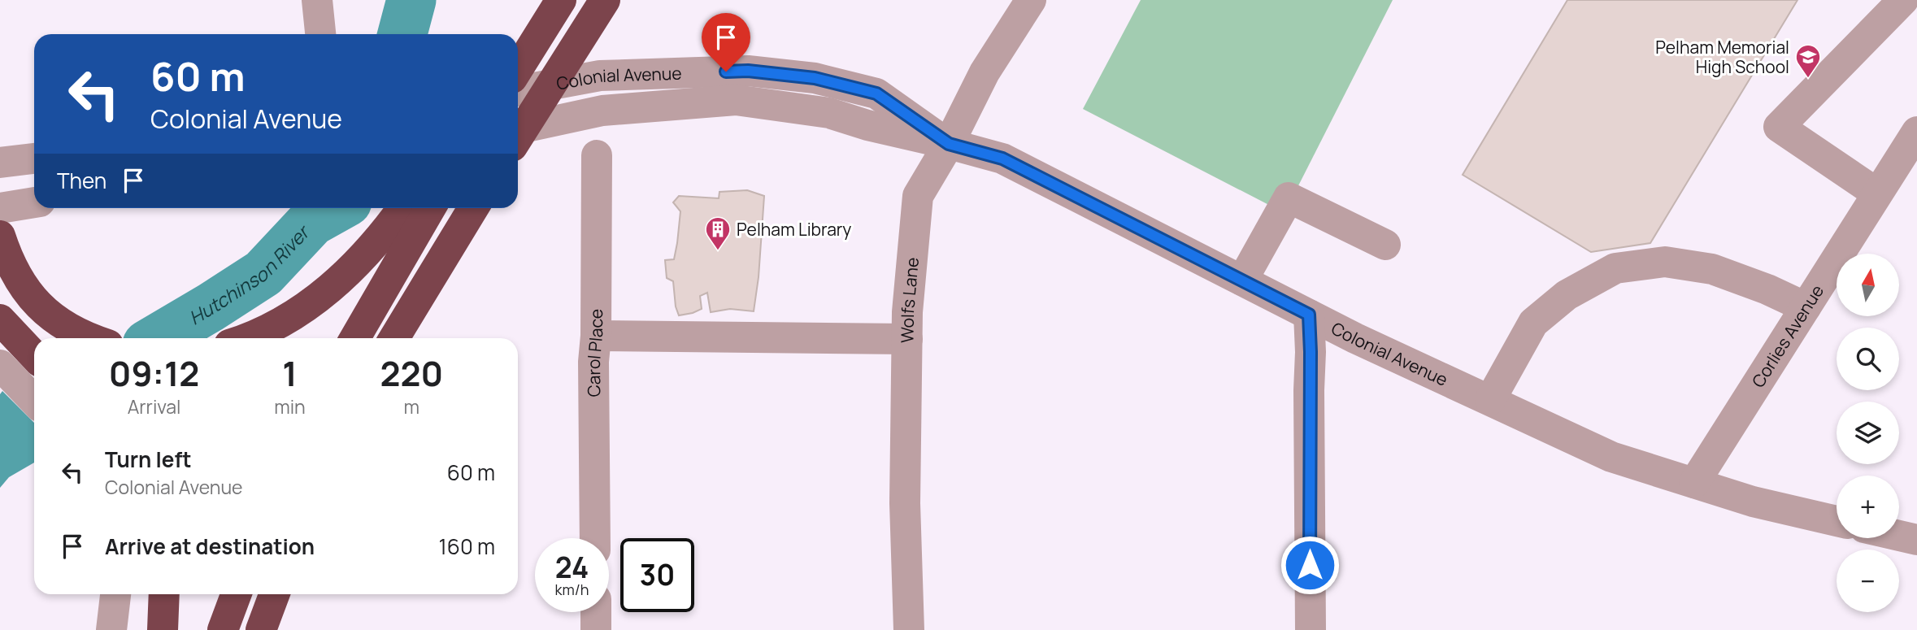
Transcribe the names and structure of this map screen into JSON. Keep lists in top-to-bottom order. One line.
{"streets":{"street":["Colonial Avenue","Wolfs Lane","Corlies Avenue","Carol Place"]},"crossings":[["Colonial Avenue","Wolfs Lane"],["Colonial Avenue","Corlies Avenue"]],"water":["Hutchinson River"],"places":{"school or university":["Pelham Memorial High School"],"building":["Pelham Library"]},"north":"top","page":{"turn":["60 m","Colonial Avenue"],"then":"Then","map_buttons":["+","−"],"eta":["09:12","Arrival","1","min","220","m"],"list":[{"name":"Turn left","note":"Colonial Avenue","value":"60 m"},{"name":"Arrive at destination","value":"160 m"}],"speed":"24 km/h","limit":"30"}}
